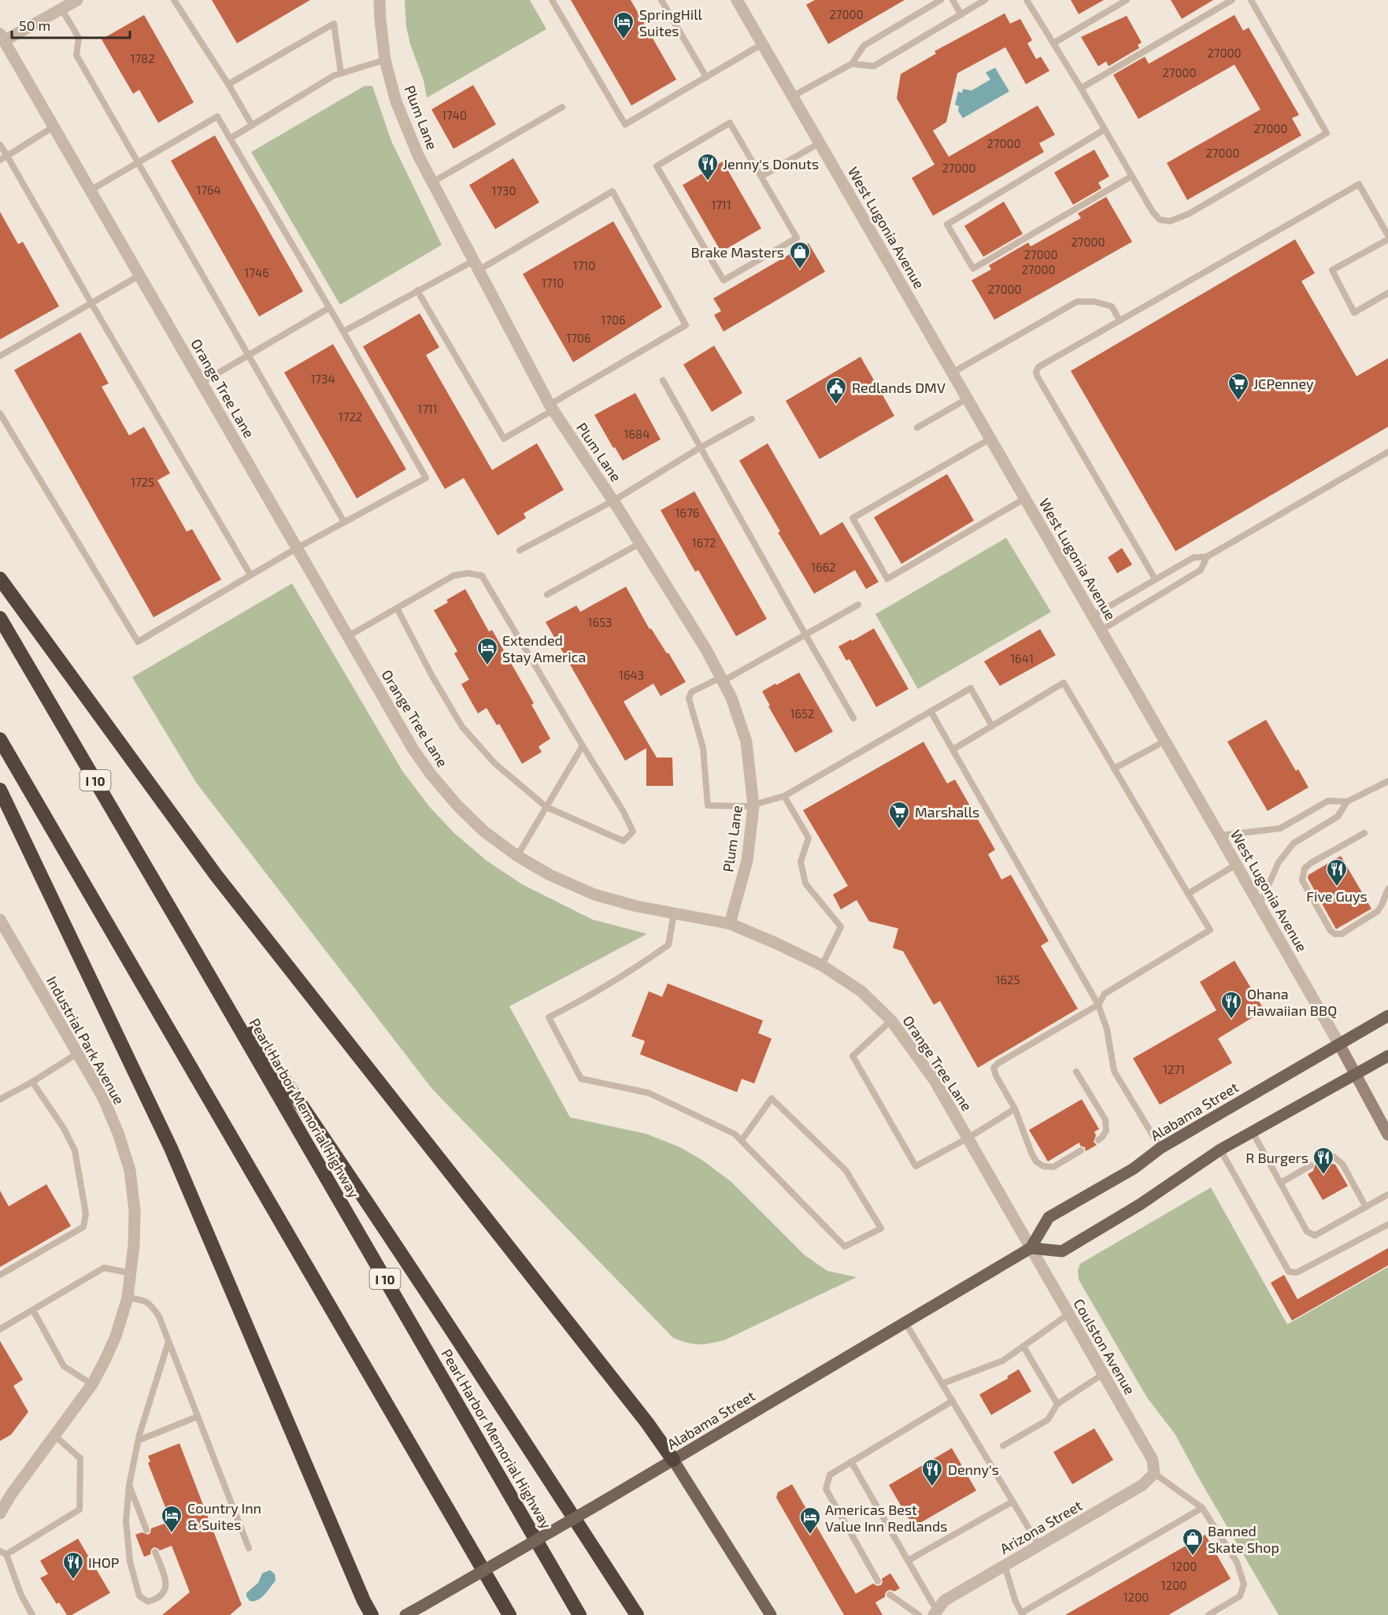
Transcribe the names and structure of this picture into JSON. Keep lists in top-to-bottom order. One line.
{"streets":{"highway":["I 10","Pearl Harbor Memorial Highway"],"main road":["West Lugonia Avenue","Alabama Street"],"street":["Plum Lane","Orange Tree Lane","Industrial Park Avenue","Coulston Avenue","Arizona Street"]},"crossings":[["Plum Lane","Orange Tree Lane"],["West Lugonia Avenue","Alabama Street"],["Orange Tree Lane","Alabama Street"],["Orange Tree Lane","Coulston Avenue"],["Alabama Street","Coulston Avenue"],["Coulston Avenue","Arizona Street"]],"places":{"hotel":["SpringHill Suites","Extended Stay America","Country Inn & Suites","Americas Best Value Inn Redlands"],"restaurant":["Jenny's Donuts","Five Guys","Ohana Hawaiian BBQ","R Burgers","Denny's","IHOP"],"shop":["Brake Masters","Banned Skate Shop"],"supermarket":["JCPenney","Marshalls"],"public building":["Redlands DMV"]},"house_numbers":["27000","27000","1782","27000","1740","27000","27000","27000","27000","1764","1730","1711","27000","27000","1710","27000","1746","1710","27000","1706","1706","1734","1711","1722","1684","1725","1676","1672","1662","1653","1641","1643","1652","1625","1271","1200","1200","1200"],"scale_bar":"50 m"}
